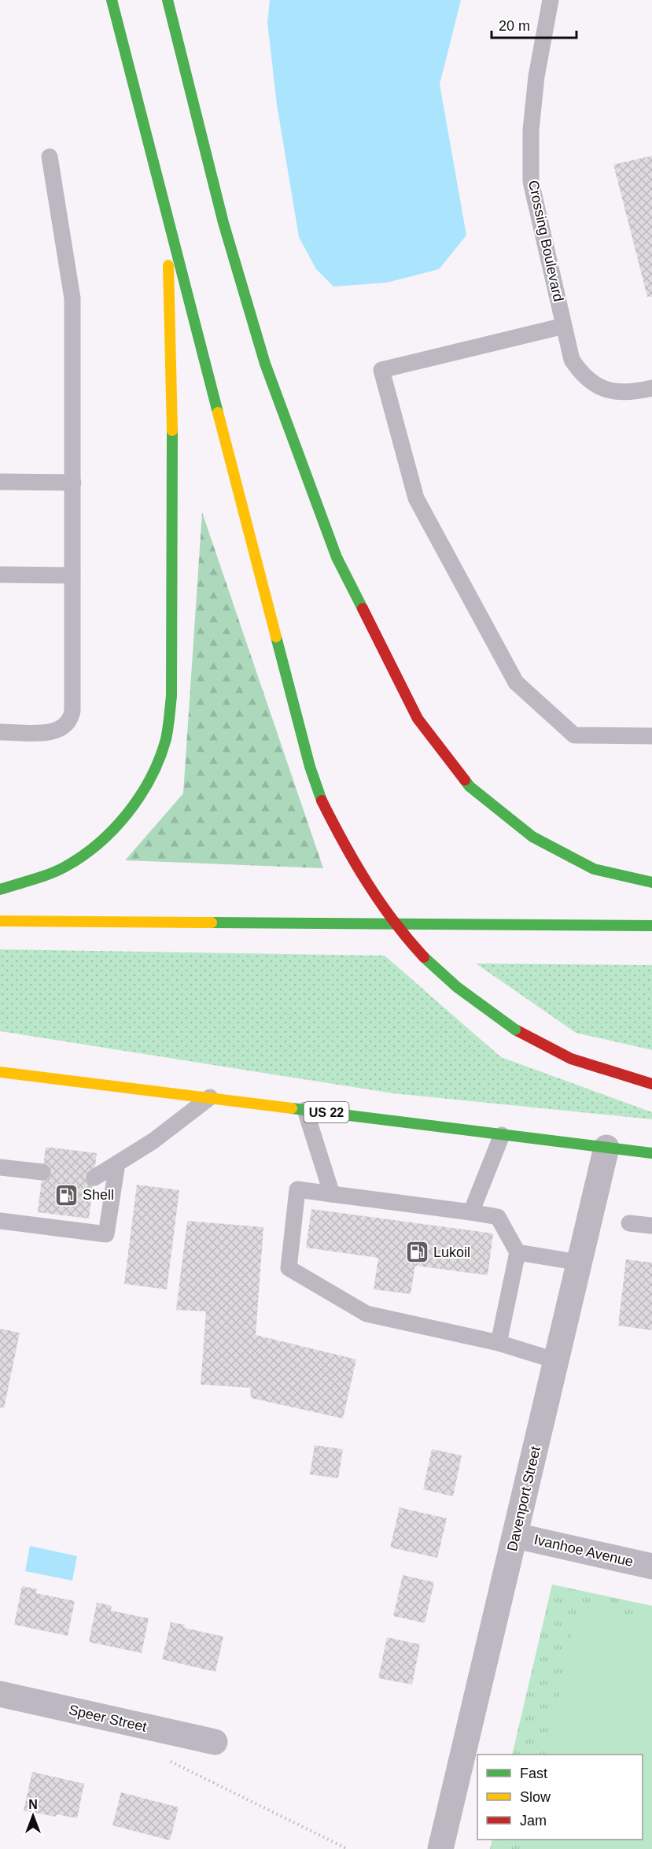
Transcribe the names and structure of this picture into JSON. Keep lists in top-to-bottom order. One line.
{"streets":{"highway":["US 22"],"street":["Davenport Street","Ivanhoe Avenue","Speer Street"],"lane":["Crossing Boulevard"]},"crossings":[["US 22","Davenport Street"],["Davenport Street","Ivanhoe Avenue"]],"places":{"fuel station":["Shell","Lukoil"]},"legend":["Fast","Slow","Jam"],"scale_bar":"20 m","north":"top"}
